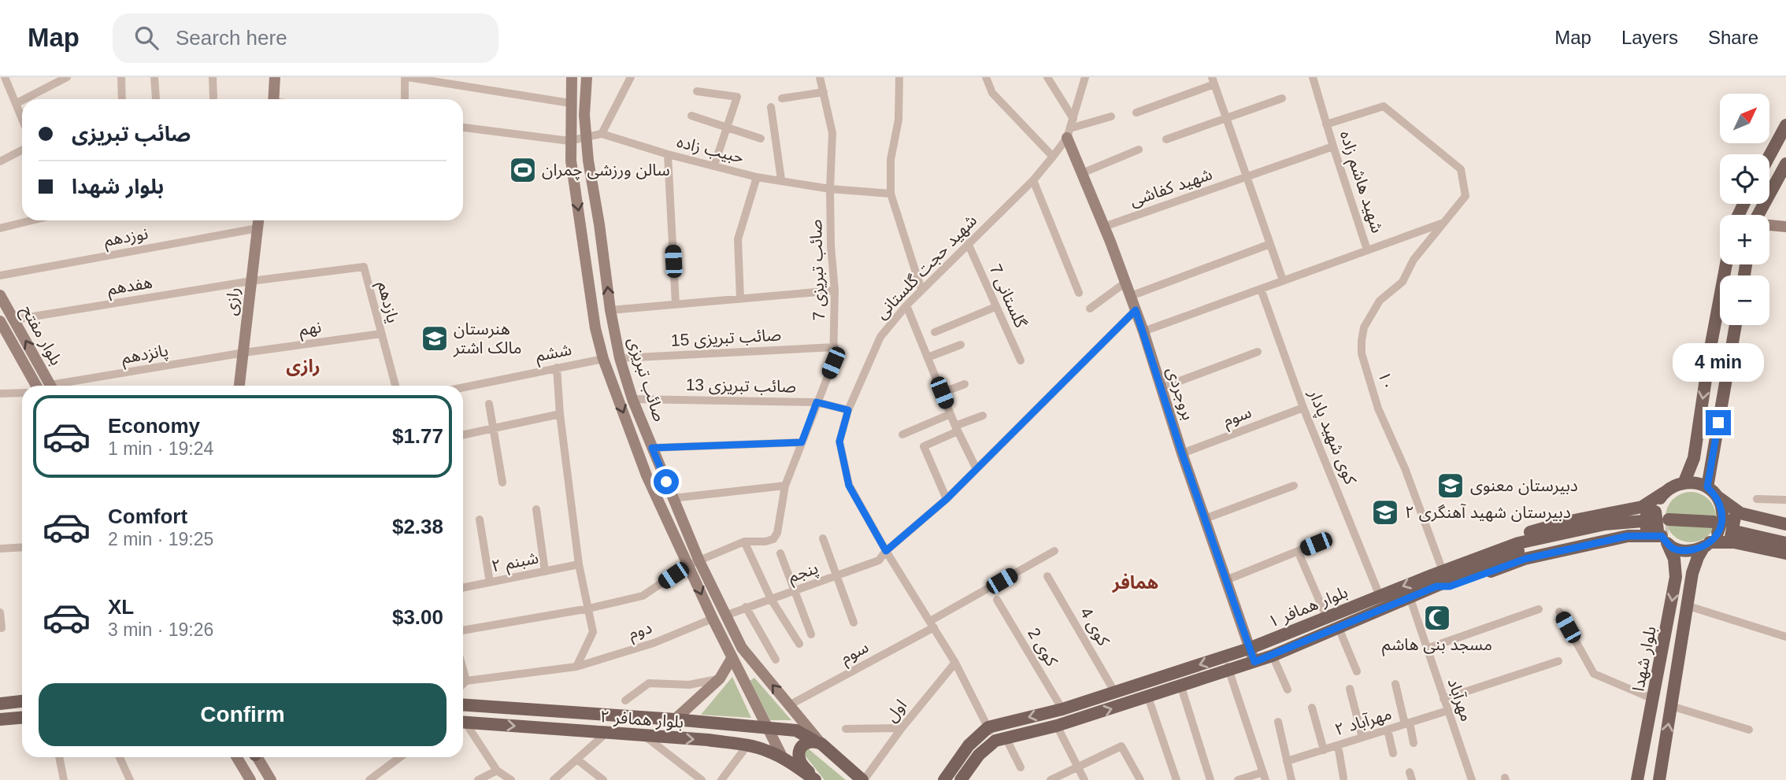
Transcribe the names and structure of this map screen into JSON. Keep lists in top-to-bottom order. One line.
{"streets":{"main road":["بلوار همافر ۱","بلوار شهدا","بلوار همافر ۲"],"street":["حبیب زاده","شهید هاشم زاده","شهید کفاشی","نوزدهم","شهید حجت گلستانی","صائب تبریزی 7","هفدهم","گلستانی 7","رازی","یازدهم","نهم","بلوار مفتح","صائب تبریزی 15","ششم","پانزدهم","صائب تبریزی","۱۰","صائب تبریزی 13","بروجردی","سوم","کوی شهید پادار","شبنم ۲","پنجم","کوی 4","دوم","کوی 2","مهرآباد","اول","مهرآباد ۲"]},"crossings":[["حبیب زاده","صائب تبریزی 7"],["حبیب زاده","صائب تبریزی"],["شهید هاشم زاده","شهید کفاشی"],["شهید هاشم زاده","۱۰"],["شهید کفاشی","بروجردی"],["نوزدهم","رازی"],["شهید حجت گلستانی","گلستانی 7"],["شهید حجت گلستانی","بروجردی"],["شهید حجت گلستانی","سوم"],["شهید حجت گلستانی","پنجم"],["شهید حجت گلستانی","بلوار همافر ۱"],["شهید حجت گلستانی","اول"],["صائب تبریزی 7","صائب تبریزی 15"],["صائب تبریزی 7","صائب تبریزی"],["صائب تبریزی 7","صائب تبریزی 13"],["هفدهم","رازی"],["هفدهم","یازدهم"],["هفدهم","بلوار مفتح"],["رازی","یازدهم"],["رازی","نهم"],["رازی","پانزدهم"],["یازدهم","نهم"],["نهم","پانزدهم"],["صائب تبریزی 15","صائب تبریزی"],["ششم","صائب تبریزی"],["صائب تبریزی","صائب تبریزی 13"],["صائب تبریزی","سوم"],["صائب تبریزی","پنجم"],["صائب تبریزی","دوم"],["صائب تبریزی","بلوار همافر ۲"],["بروجردی","سوم"],["بروجردی","پنجم"],["بروجردی","بلوار همافر ۱"],["سوم","کوی شهید پادار"],["کوی شهید پادار","بلوار همافر ۱"],["بلوار همافر ۱","کوی 4"],["بلوار همافر ۱","کوی 2"],["بلوار همافر ۱","بلوار شهدا"],["بلوار همافر ۱","مهرآباد"],["مهرآباد","مهرآباد ۲"],["اول","بلوار همافر ۲"]],"districts":["رازی","همافر"],"places":{"sports":["سالن ورزشی چمران"],"school or university":["هنرستان مالک اشتر","دبیرستان معنوی","دبیرستان شهید آهنگری ۲"],"mosque":["مسجد بنی هاشم"]},"north":"top right","page":{"header":"Map","search":"Search here","nav":["Map","Layers","Share"],"map_buttons":["+","−"],"banner":["صائب تبریزی","بلوار شهدا"],"bubble":"4 min","list":[{"name":"Economy","note":"1 min · 19:24","value":"$1.77"},{"name":"Comfort","note":"2 min · 19:25","value":"$2.38"},{"name":"XL","note":"3 min · 19:26","value":"$3.00"}],"buttons":"Confirm"}}
